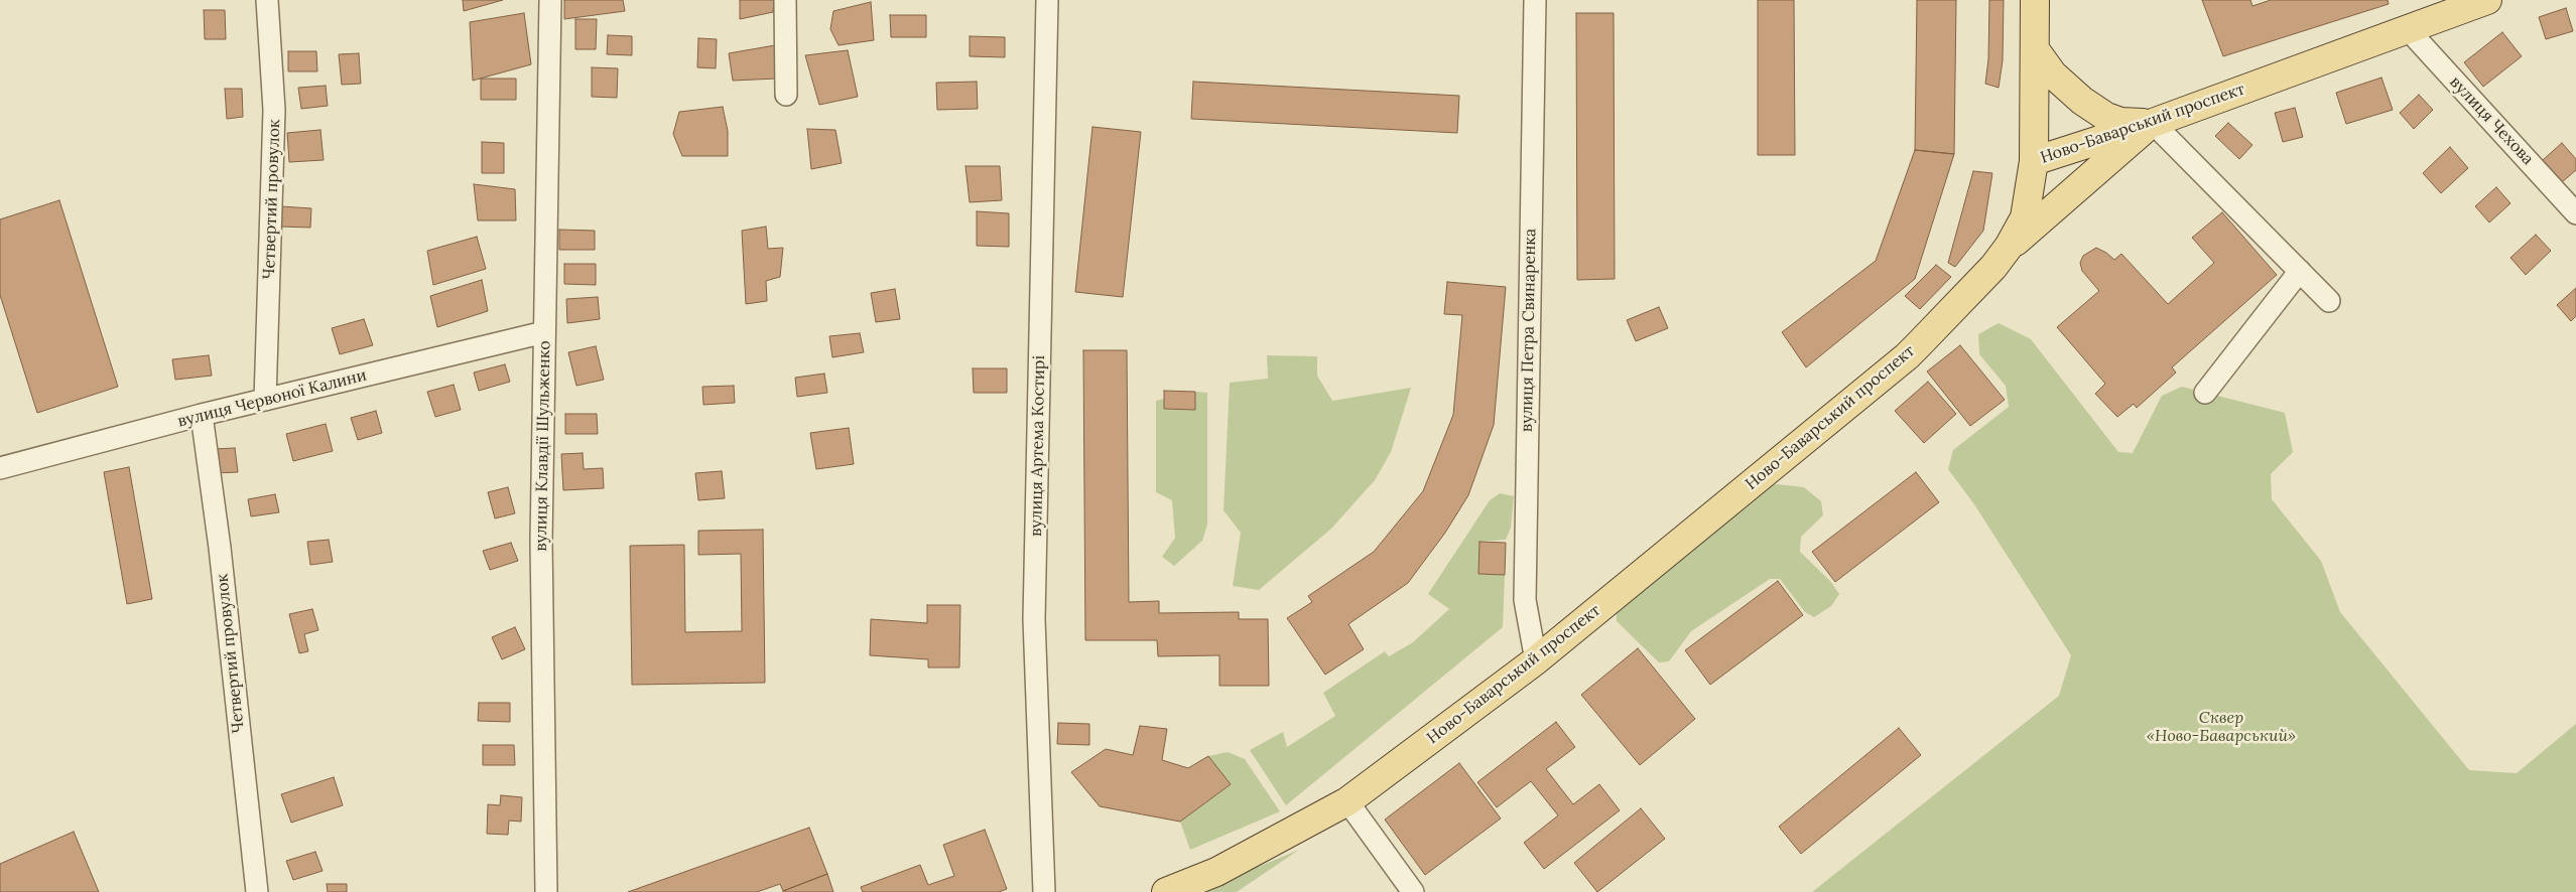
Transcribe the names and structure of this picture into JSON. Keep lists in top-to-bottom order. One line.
{"streets":{"main road":["Ново-Баварський проспект"],"street":["вулиця Чехова","Четвертий провулок","вулиця Петра Свинаренка","вулиця Червоної Калини","вулиця Клавдії Шульженко","вулиця Артема Костирі"]},"crossings":[["вулиця Чехова","Ново-Баварський проспект"],["Ново-Баварський проспект","вулиця Петра Свинаренка"],["Четвертий провулок","вулиця Червоної Калини"],["вулиця Червоної Калини","вулиця Клавдії Шульженко"]],"parks":["Сквер «Ново-Баварський»"]}
